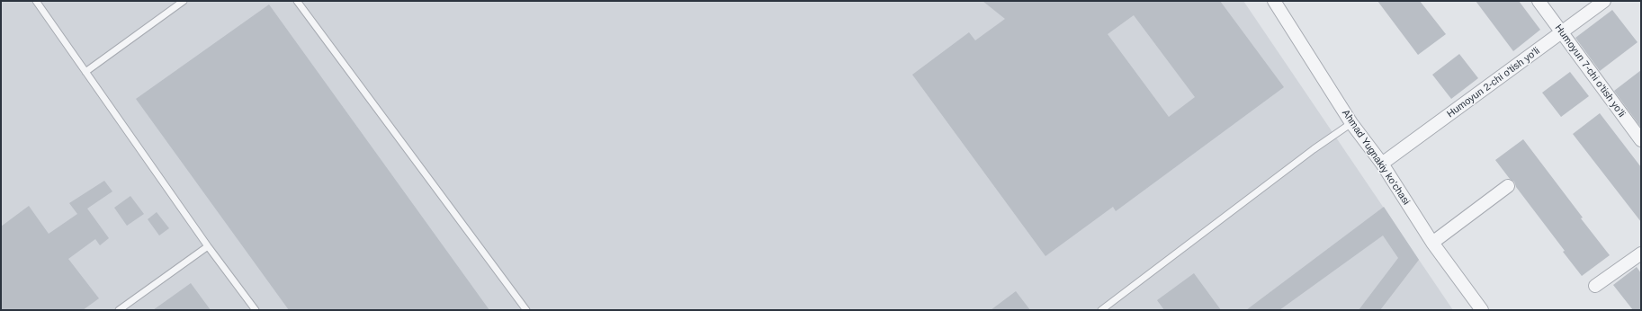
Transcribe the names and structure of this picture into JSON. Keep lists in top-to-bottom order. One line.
{"streets":{"street":["Humoyun 7-chi o'tish yo'li","Humoyun 2-chi o'tish yo'li","Ahmad Yugnakiy ko'chasi"]},"crossings":[["Humoyun 7-chi o'tish yo'li","Humoyun 2-chi o'tish yo'li"],["Humoyun 2-chi o'tish yo'li","Ahmad Yugnakiy ko'chasi"]]}
